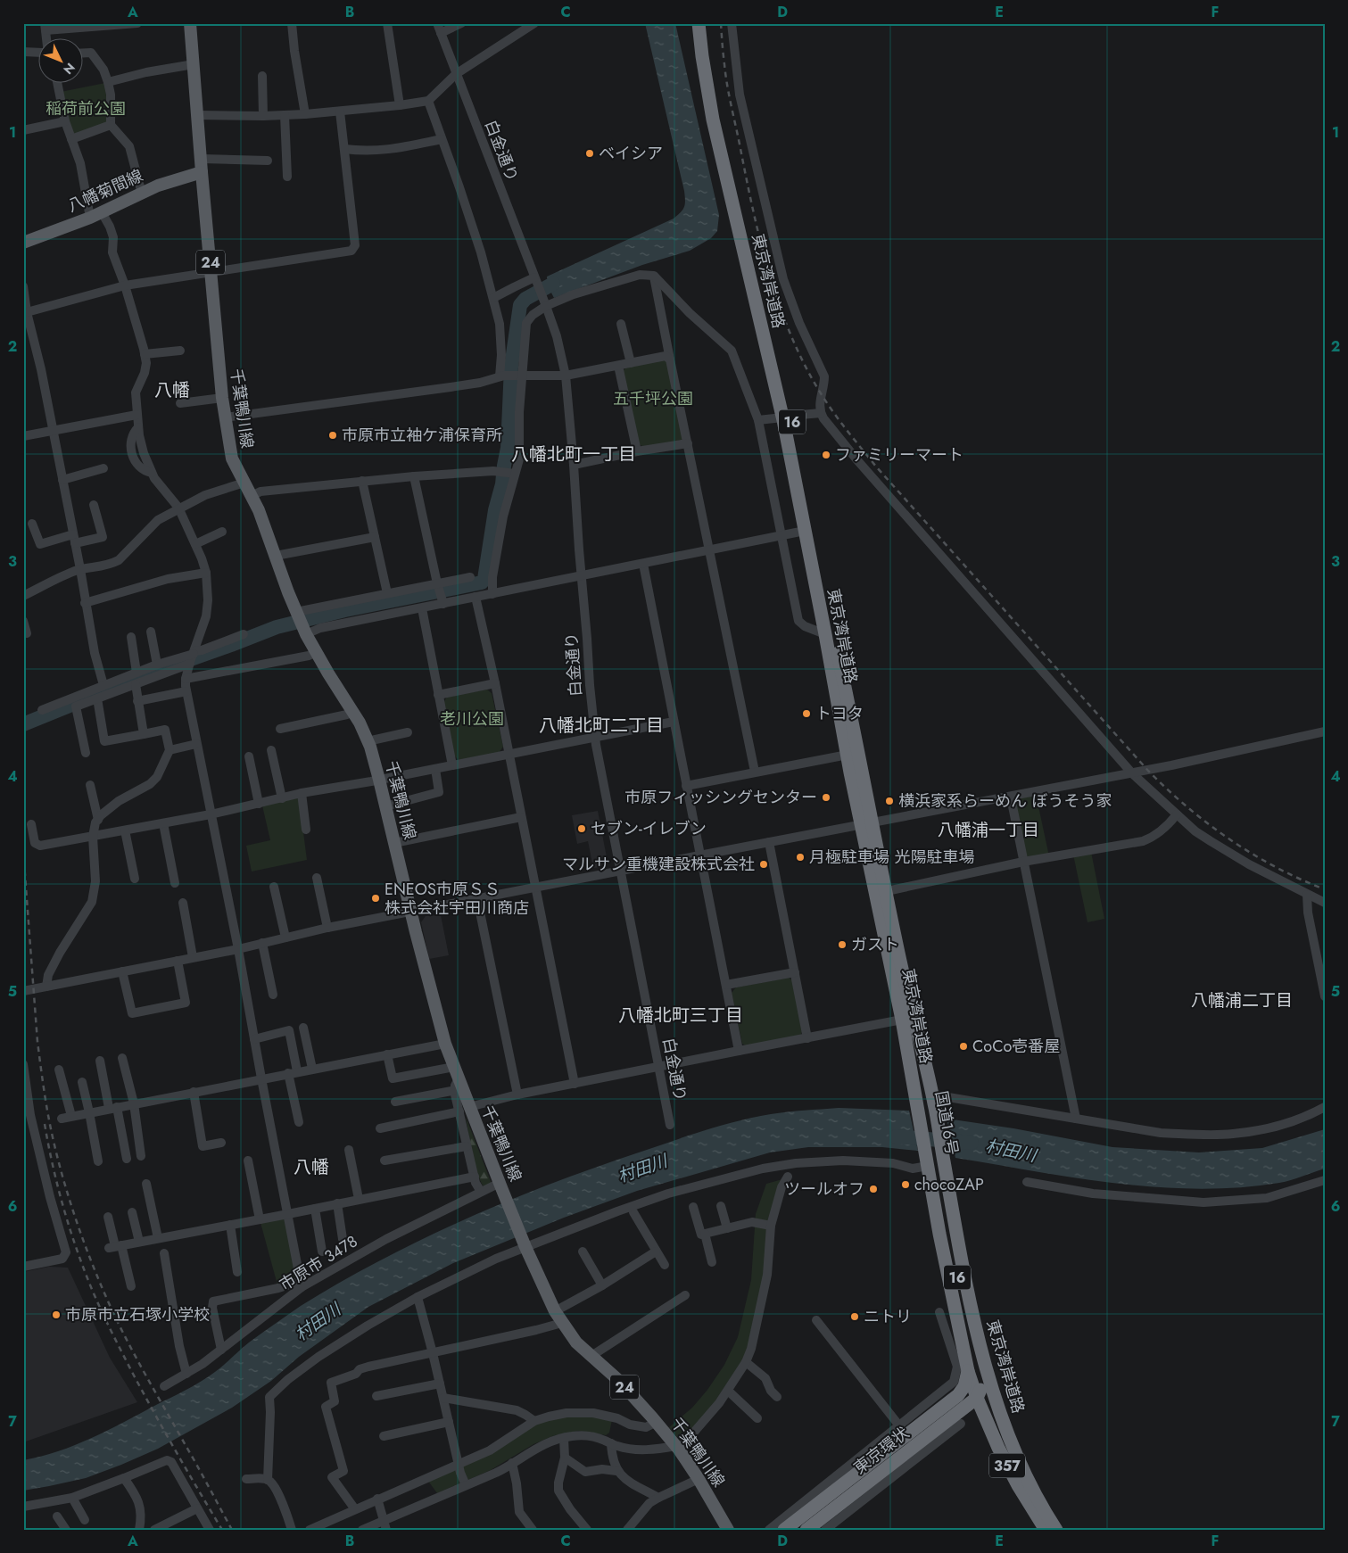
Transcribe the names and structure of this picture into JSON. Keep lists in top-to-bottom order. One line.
{"streets":{"highway":["東京湾岸道路","16","国道16号","東京環状","357"],"main road":["八幡菊間線","24","千葉鴨川線"],"street":["白金通り","市原市 3478"]},"crossings":[["八幡菊間線","千葉鴨川線"],["東京湾岸道路","国道16号"],["東京湾岸道路","東京環状"],["千葉鴨川線","市原市 3478"],["国道16号","東京環状"]],"districts":["八幡","八幡北町一丁目","八幡北町二丁目","八幡浦一丁目","八幡浦二丁目","八幡北町三丁目","八幡"],"water":["村田川"],"parks":["稲荷前公園","五千坪公園","老川公園"],"places":["ベイシア","市原市立袖ケ浦保育所","ファミリーマート","トヨタ","市原フィッシングセンター","横浜家系らーめん ぼうそう家","セブン-イレブン","月極駐車場 光陽駐車場","マルサン重機建設株式会社","ENEOS市原ＳＳ 株式会社宇田川商店","ガスト","CoCo壱番屋","chocoZAP","ツールオフ","市原市立石塚小学校","ニトリ"],"north":"bottom right","grid":{"columns":["A","B","C","D","E","F"],"rows":["1","2","3","4","5","6","7"]}}
